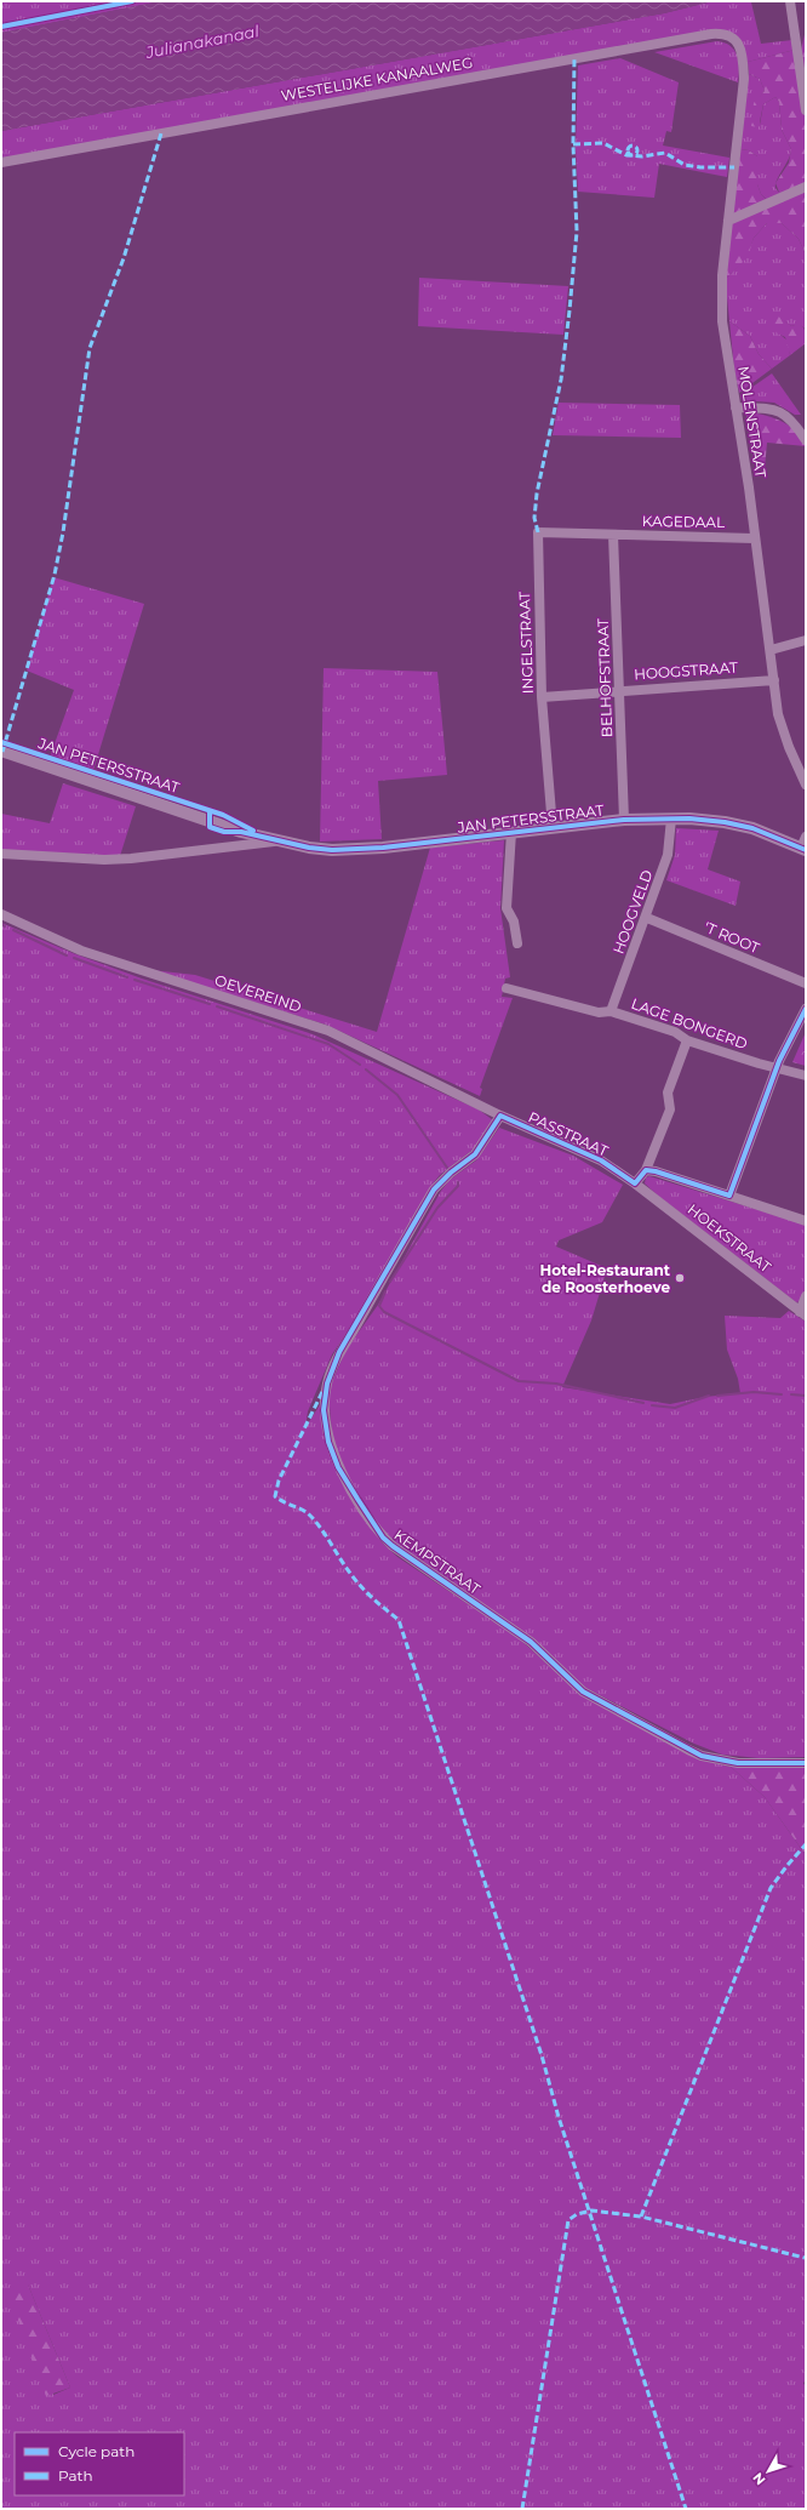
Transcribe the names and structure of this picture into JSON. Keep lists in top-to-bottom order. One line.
{"streets":{"street":["WESTELIJKE KANAALWEG","MOLENSTRAAT","KAGEDAAL","INGELSTRAAT","HOOGSTRAAT","BELHOFSTRAAT","JAN PETERSSTRAAT","HOOGVELD","'T ROOT","OEVEREIND","LAGE BONGERD","PASSTRAAT","HOEKSTRAAT","KEMPSTRAAT"]},"crossings":[["WESTELIJKE KANAALWEG","MOLENSTRAAT"],["MOLENSTRAAT","KAGEDAAL"],["MOLENSTRAAT","HOOGSTRAAT"],["KAGEDAAL","INGELSTRAAT"],["KAGEDAAL","BELHOFSTRAAT"],["INGELSTRAAT","HOOGSTRAAT"],["INGELSTRAAT","BELHOFSTRAAT"],["INGELSTRAAT","JAN PETERSSTRAAT"],["HOOGSTRAAT","BELHOFSTRAAT"],["BELHOFSTRAAT","JAN PETERSSTRAAT"],["JAN PETERSSTRAAT","HOOGVELD"],["HOOGVELD","'T ROOT"],["HOOGVELD","LAGE BONGERD"],["OEVEREIND","PASSTRAAT"],["OEVEREIND","KEMPSTRAAT"],["PASSTRAAT","HOEKSTRAAT"],["PASSTRAAT","KEMPSTRAAT"]],"water":["Julianakanaal"],"places":["Hotel-Restaurant de Roosterhoeve"],"legend":["Cycle path","Path"],"north":"bottom left"}
